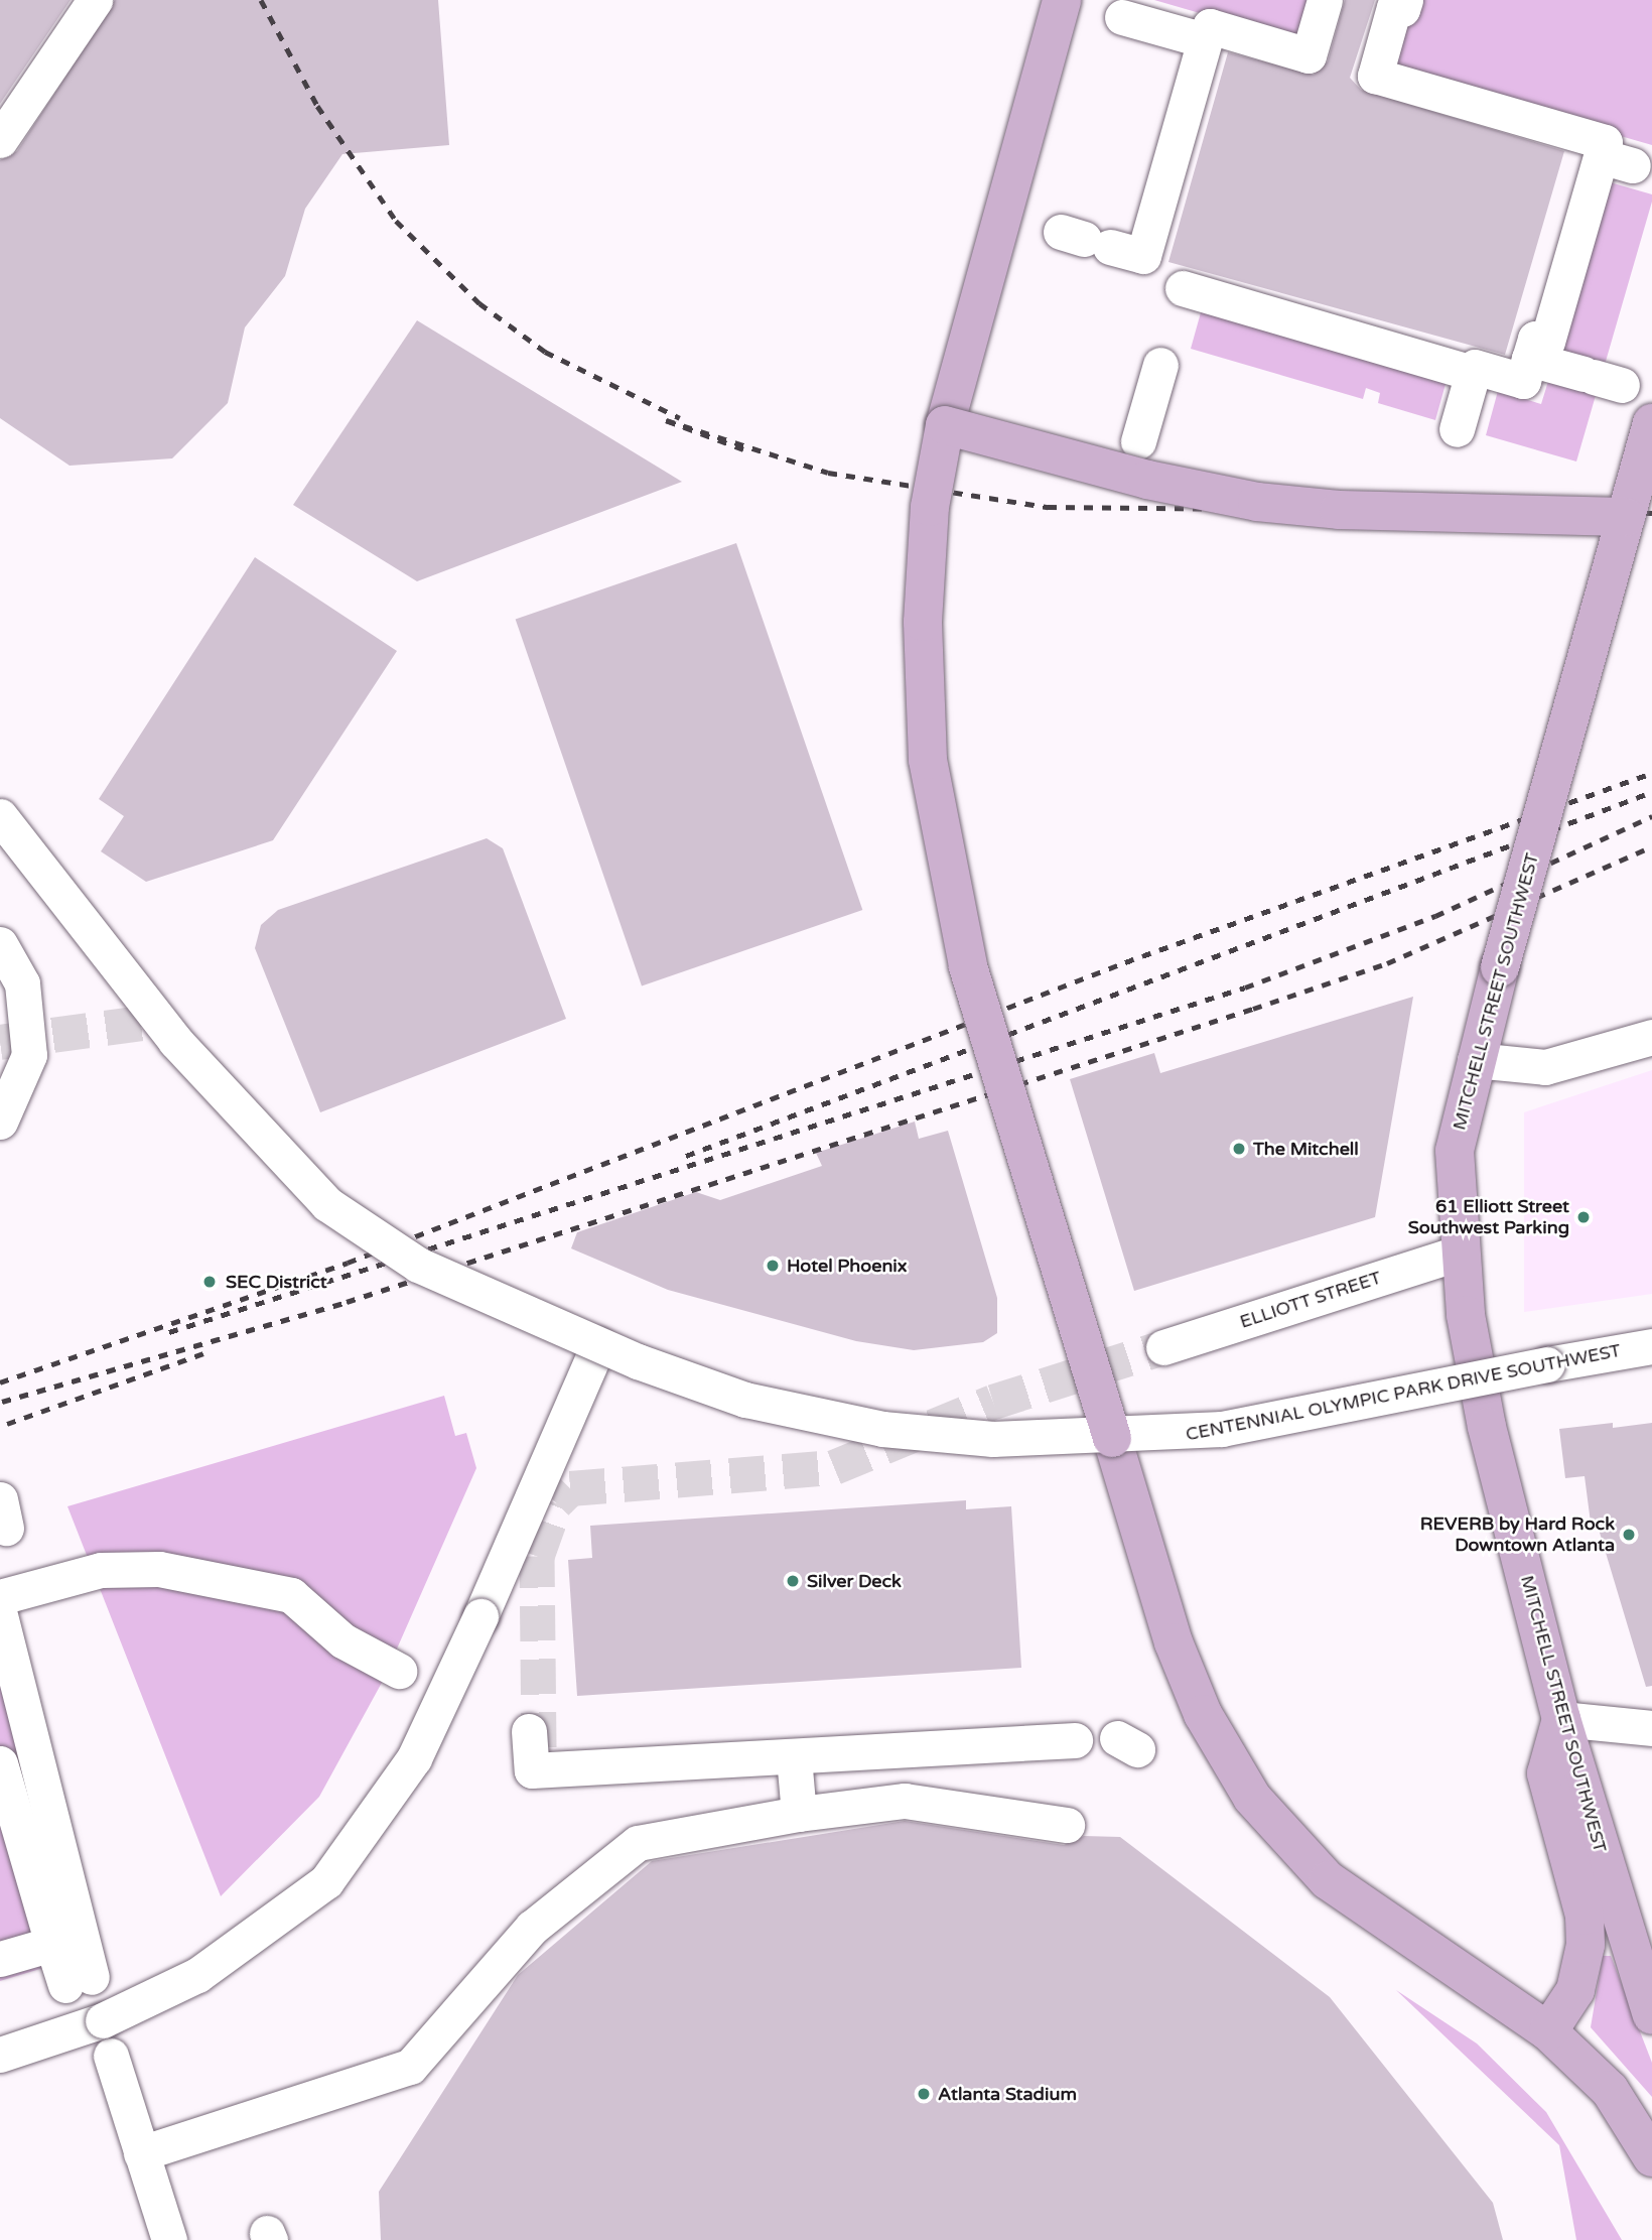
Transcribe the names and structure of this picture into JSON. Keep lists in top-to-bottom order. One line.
{"streets":{"main road":["MITCHELL STREET SOUTHWEST"],"street":["ELLIOTT STREET","CENTENNIAL OLYMPIC PARK DRIVE SOUTHWEST"]},"crossings":[["MITCHELL STREET SOUTHWEST","ELLIOTT STREET"]],"places":["The Mitchell","61 Elliott Street Southwest Parking","Hotel Phoenix","SEC District","REVERB by Hard Rock Downtown Atlanta","Silver Deck","Atlanta Stadium"]}
